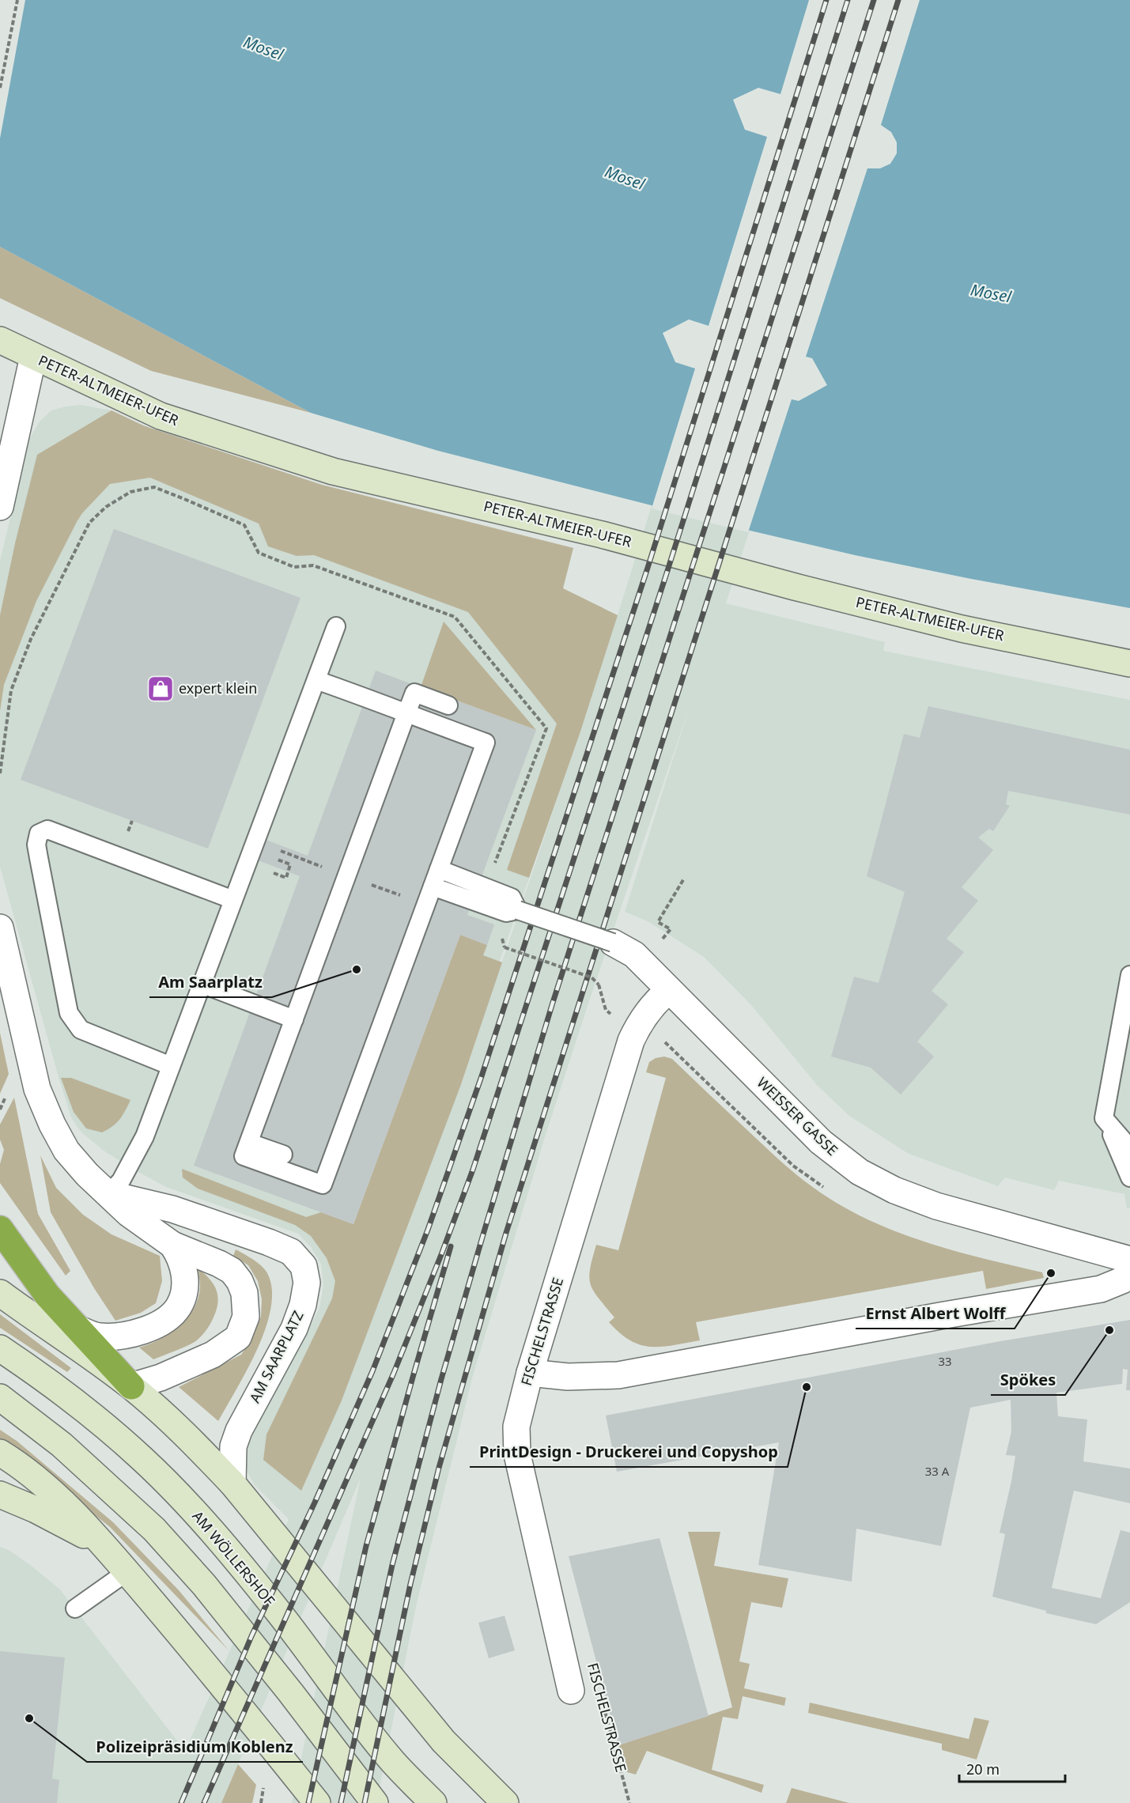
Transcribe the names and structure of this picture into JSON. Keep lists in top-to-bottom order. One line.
{"streets":{"street":["PETER-ALTMEIER-UFER","WEISSER GASSE","FISCHELSTRASSE","AM SAARPLATZ","AM WÖLLERSHOF"]},"crossings":[["WEISSER GASSE","FISCHELSTRASSE"]],"water":["Mosel"],"places":{"shop":["expert klein"],"other":["Am Saarplatz","Ernst Albert Wolff","Spökes","PrintDesign - Druckerei und Copyshop","Polizeipräsidium Koblenz"]},"house_numbers":["33","33 A"],"scale_bar":"20 m"}
